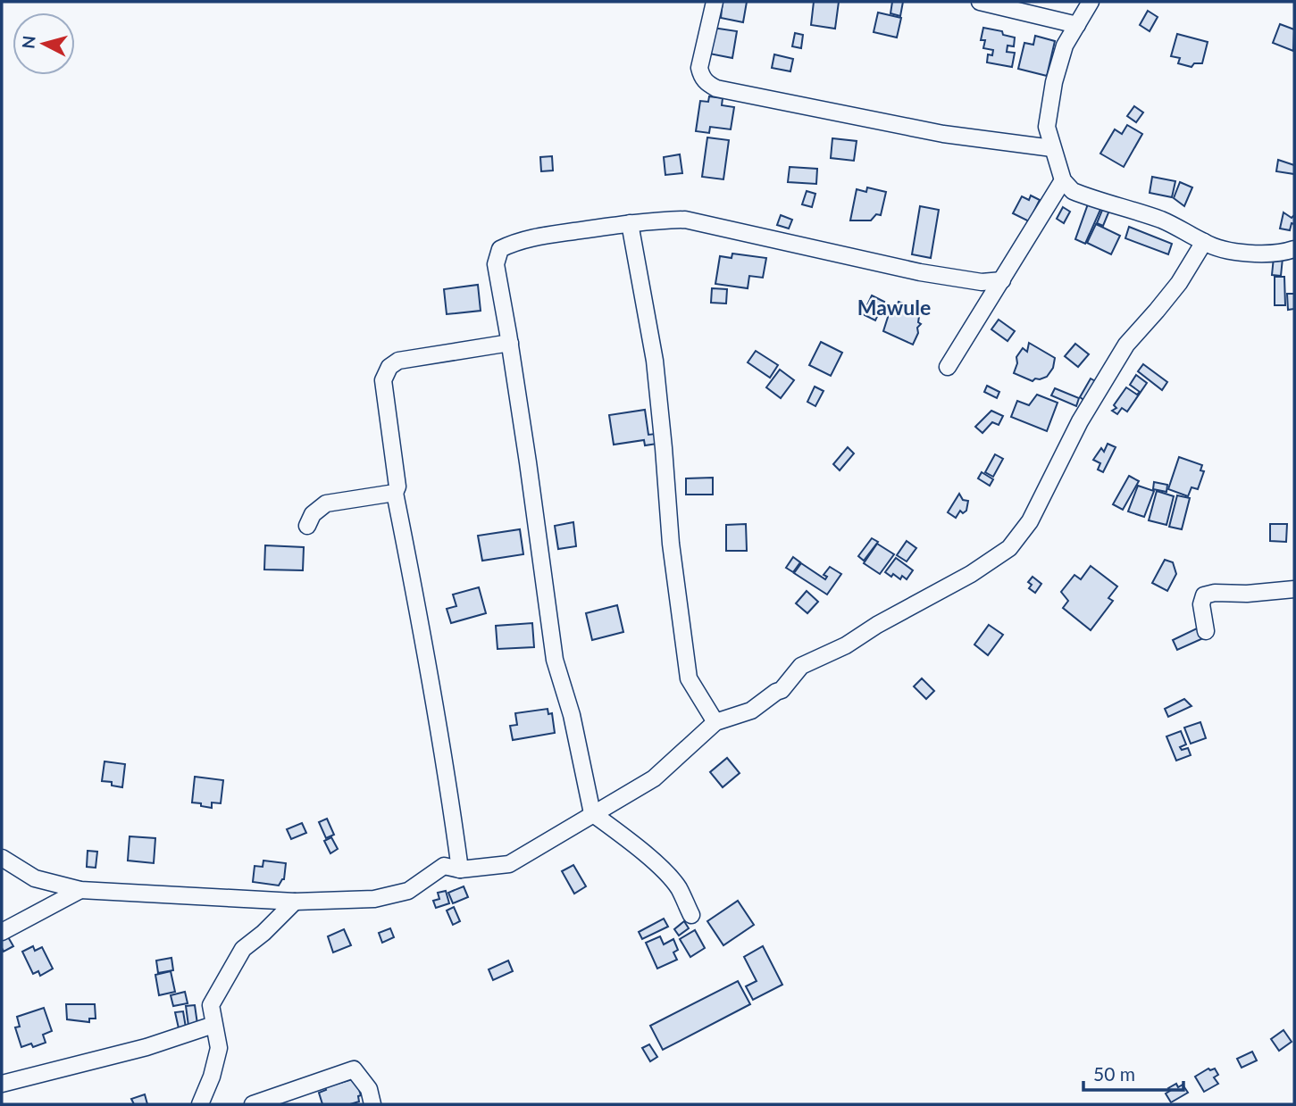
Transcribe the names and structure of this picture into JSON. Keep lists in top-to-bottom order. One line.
{"districts":["Mawule"],"scale_bar":"50 m","north":"left"}
